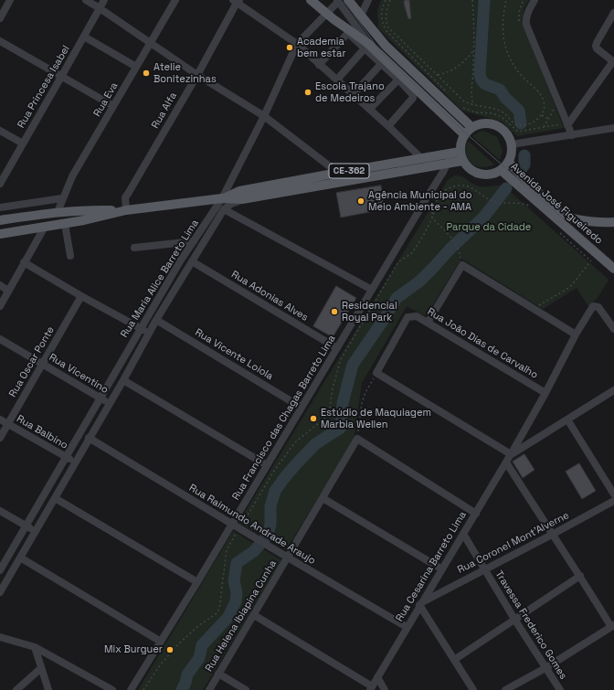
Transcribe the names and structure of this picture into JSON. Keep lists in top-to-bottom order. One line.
{"streets":{"main road":["CE-362","Avenida José Figueiredo"],"street":["Rua Princesa Isabel","Rua Eva","Rua Alfa","Rua Maria Alice Barreto Lima","Rua Adonias Alves","Rua João Dias de Carvalho","Rua Vicente Loiola","Rua Oscar Ponte","Rua Vicentino","Rua Francisco das Chagas Barreto Lima","Rua Balbino","Rua Raimundo Andrade Araujo","Rua Coronel Mont'Alverne","Rua Cesarina Barreto Lima","Rua Helena Ibiapina Cunha","Travessa Frederico Gomes"]},"crossings":[["Rua Eva","CE-362"],["Rua Alfa","CE-362"],["CE-362","Avenida José Figueiredo"],["CE-362","Rua Maria Alice Barreto Lima"],["CE-362","Rua Francisco das Chagas Barreto Lima"],["Avenida José Figueiredo","Rua Francisco das Chagas Barreto Lima"],["Rua Maria Alice Barreto Lima","Rua Adonias Alves"],["Rua Maria Alice Barreto Lima","Rua Vicente Loiola"],["Rua Maria Alice Barreto Lima","Rua Vicentino"],["Rua Maria Alice Barreto Lima","Rua Balbino"],["Rua Maria Alice Barreto Lima","Rua Raimundo Andrade Araujo"],["Rua Adonias Alves","Rua Francisco das Chagas Barreto Lima"],["Rua João Dias de Carvalho","Rua Cesarina Barreto Lima"],["Rua Vicente Loiola","Rua Francisco das Chagas Barreto Lima"],["Rua Oscar Ponte","Rua Vicentino"],["Rua Oscar Ponte","Rua Balbino"],["Rua Francisco das Chagas Barreto Lima","Rua Raimundo Andrade Araujo"],["Rua Raimundo Andrade Araujo","Rua Cesarina Barreto Lima"],["Rua Raimundo Andrade Araujo","Rua Helena Ibiapina Cunha"],["Rua Coronel Mont'Alverne","Rua Cesarina Barreto Lima"],["Rua Coronel Mont'Alverne","Travessa Frederico Gomes"],["Rua Cesarina Barreto Lima","Travessa Frederico Gomes"]],"parks":["Parque da Cidade"],"places":["Academia bem estar","Atelie Bonitezinhas","Escola Trajano de Medeiros","Agência Municipal do Meio Ambiente - AMA","Residencial Royal Park","Estúdio de Maquiagem Marbia Wellen","Mix Burguer"]}
